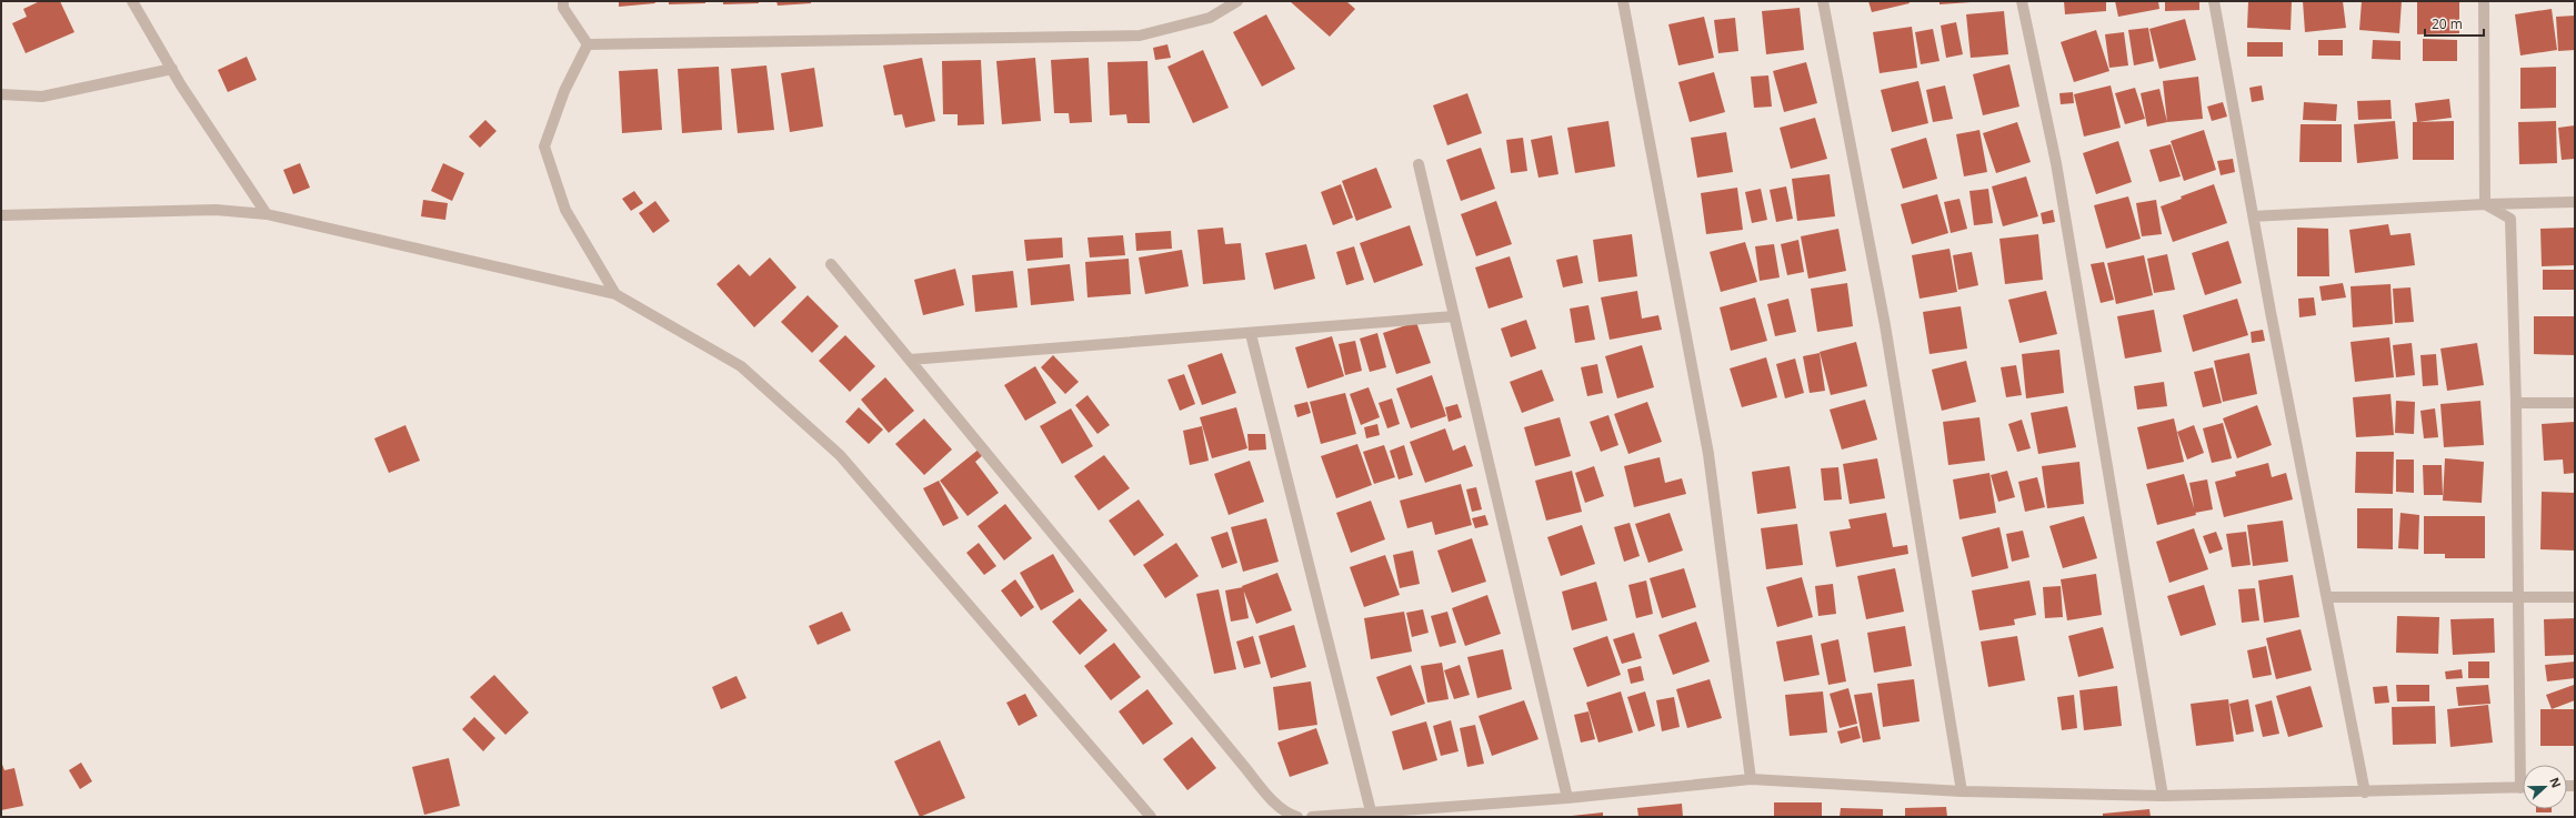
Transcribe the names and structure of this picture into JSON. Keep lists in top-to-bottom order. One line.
{"scale_bar":"20 m","north":"right"}
